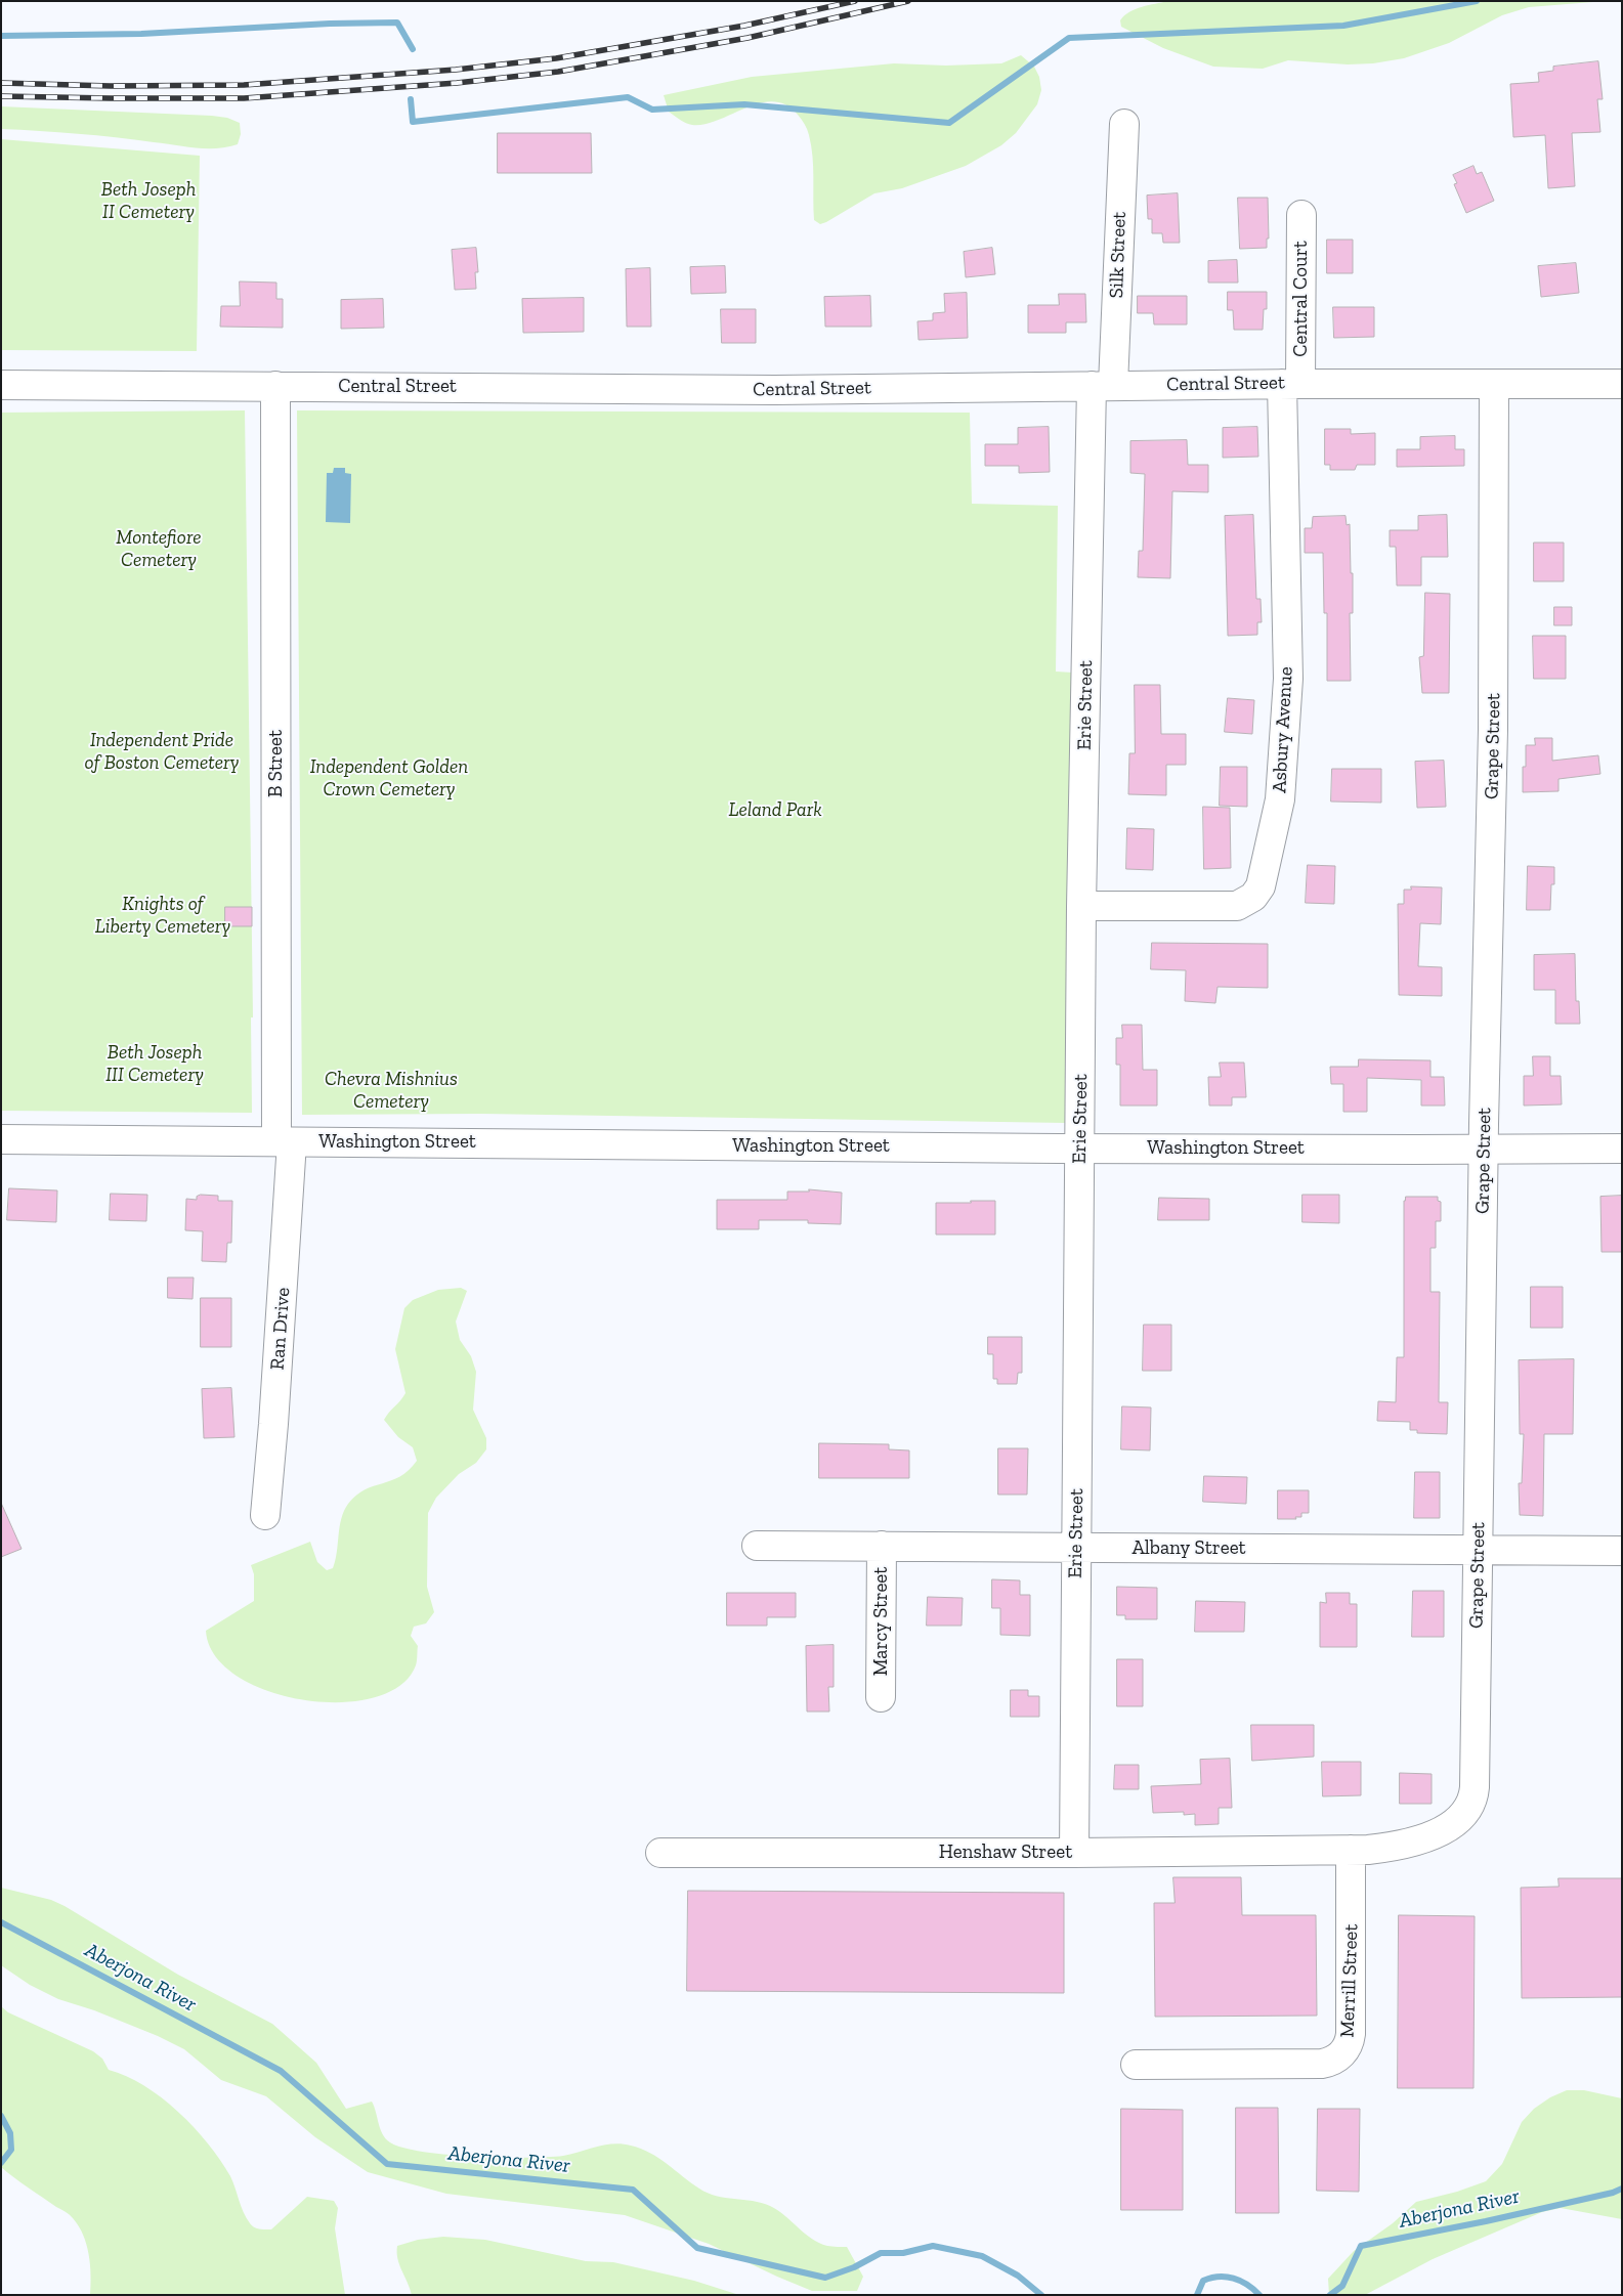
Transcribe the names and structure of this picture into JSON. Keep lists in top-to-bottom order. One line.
{"streets":{"street":["Silk Street","Central Court","Central Street","Erie Street","Asbury Avenue","Grape Street","B Street","Washington Street","Ran Drive","Albany Street","Marcy Street","Henshaw Street","Merrill Street"]},"crossings":[["Silk Street","Central Street"],["Silk Street","Erie Street"],["Central Court","Central Street"],["Central Court","Asbury Avenue"],["Central Street","Erie Street"],["Central Street","Asbury Avenue"],["Central Street","Grape Street"],["Central Street","B Street"],["Erie Street","Asbury Avenue"],["Erie Street","Washington Street"],["Erie Street","Albany Street"],["Erie Street","Henshaw Street"],["Grape Street","Washington Street"],["Grape Street","Albany Street"],["Grape Street","Henshaw Street"],["Grape Street","Merrill Street"],["B Street","Washington Street"],["B Street","Ran Drive"],["Washington Street","Ran Drive"],["Albany Street","Marcy Street"],["Henshaw Street","Merrill Street"]],"water":["Aberjona River"],"parks":["Beth Joseph II Cemetery","Montefiore Cemetery","Independent Pride of Boston Cemetery","Independent Golden Crown Cemetery","Leland Park","Knights of Liberty Cemetery","Beth Joseph III Cemetery","Chevra Mishnius Cemetery"]}
